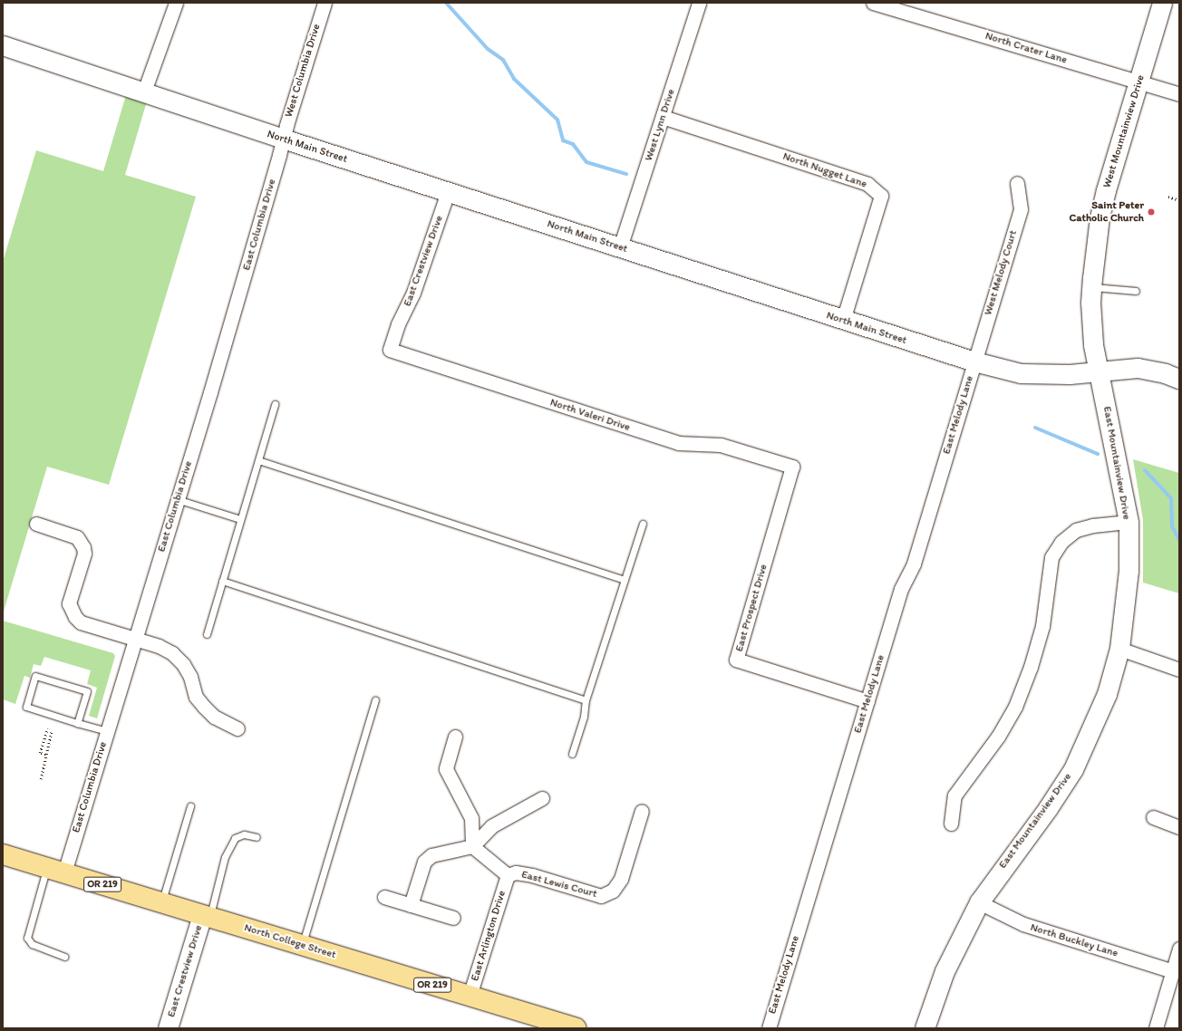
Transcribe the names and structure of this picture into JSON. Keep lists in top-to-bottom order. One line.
{"streets":{"main road":["OR 219","North College Street"],"street":["North Crater Lane","West Columbia Drive","West Lynn Drive","West Mountainview Drive","North Main Street","North Nugget Lane","East Columbia Drive","East Crestview Drive","West Melody Court","North Valeri Drive","East Melody Lane","East Mountainview Drive","East Prospect Drive","East Lewis Court","East Arlington Drive","North Buckley Lane"]},"crossings":[["North Crater Lane","West Mountainview Drive"],["West Columbia Drive","North Main Street"],["West Columbia Drive","East Columbia Drive"],["West Lynn Drive","North Main Street"],["West Lynn Drive","North Nugget Lane"],["West Mountainview Drive","North Main Street"],["West Mountainview Drive","East Mountainview Drive"],["North Main Street","North Nugget Lane"],["North Main Street","East Columbia Drive"],["North Main Street","East Crestview Drive"],["North Main Street","West Melody Court"],["North Main Street","East Melody Lane"],["North Main Street","East Mountainview Drive"],["East Columbia Drive","North College Street"],["East Crestview Drive","North Valeri Drive"],["East Crestview Drive","North College Street"],["West Melody Court","East Melody Lane"],["North Valeri Drive","East Prospect Drive"],["East Melody Lane","East Prospect Drive"],["East Mountainview Drive","North Buckley Lane"],["East Lewis Court","East Arlington Drive"],["East Arlington Drive","North College Street"]],"places":["Saint Peter Catholic Church"]}
